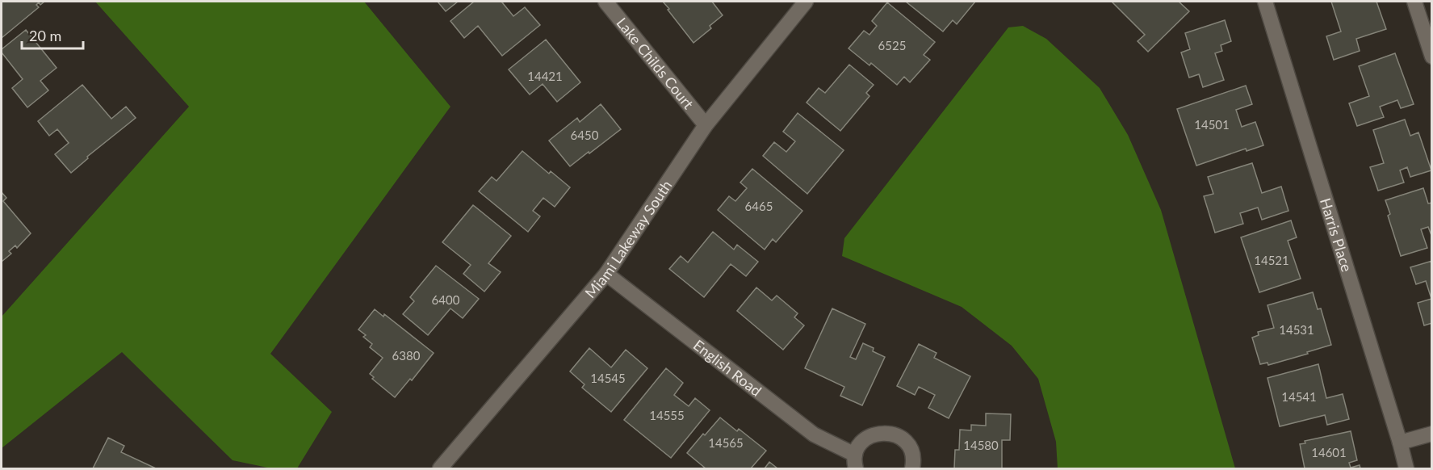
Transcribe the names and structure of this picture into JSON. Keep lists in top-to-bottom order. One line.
{"streets":{"street":["Lake Childs Court","Harris Place","Miami Lakeway South","English Road"]},"crossings":[["Lake Childs Court","Miami Lakeway South"],["Miami Lakeway South","English Road"]],"house_numbers":["6525","14421","14501","6450","6465","14521","6400","14531","6380","14545","14541","14555","14565","14580","14601"],"scale_bar":"20 m"}
